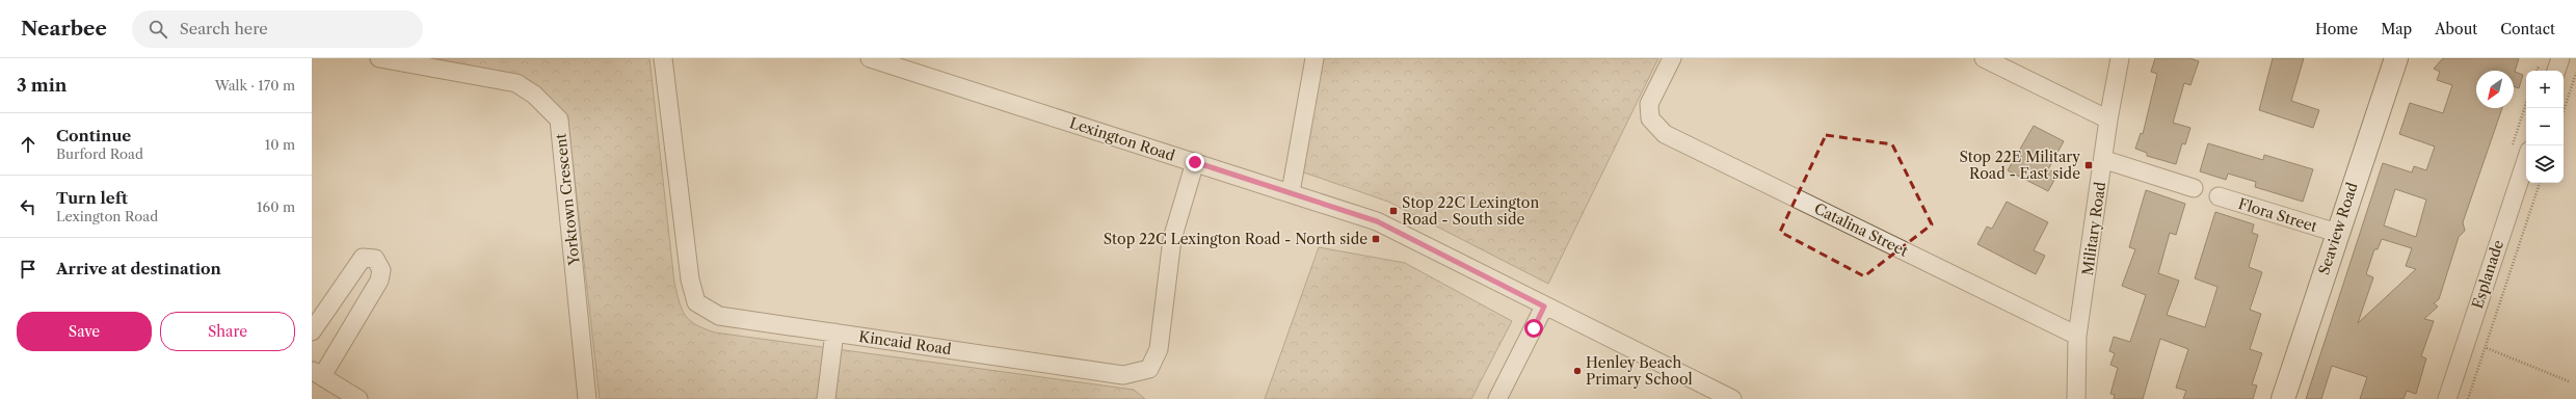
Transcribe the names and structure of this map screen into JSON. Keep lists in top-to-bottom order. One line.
{"streets":{"main road":["Seaview Road"],"street":["Lexington Road","Yorktown Crescent","Flora Street","Military Road","Catalina Street","Esplanade","Kincaid Road"]},"crossings":[["Lexington Road","Kincaid Road"],["Flora Street","Seaview Road"],["Military Road","Catalina Street"]],"places":{"transit":["Stop 22E Military Road - East side","Stop 22C Lexington Road - South side","Stop 22C Lexington Road - North side"],"other":["Henley Beach Primary School"]},"north":"bottom left","page":{"header":"Nearbee","search":"Search here","nav":["Home","Map","About","Contact"],"heading":["3 min","Walk · 170 m"],"map_buttons":["+","−"],"list":[["Continue","Burford Road","10 m"],["Turn left","Lexington Road","160 m"],"Arrive at destination"],"buttons":["Save","Share"]}}
